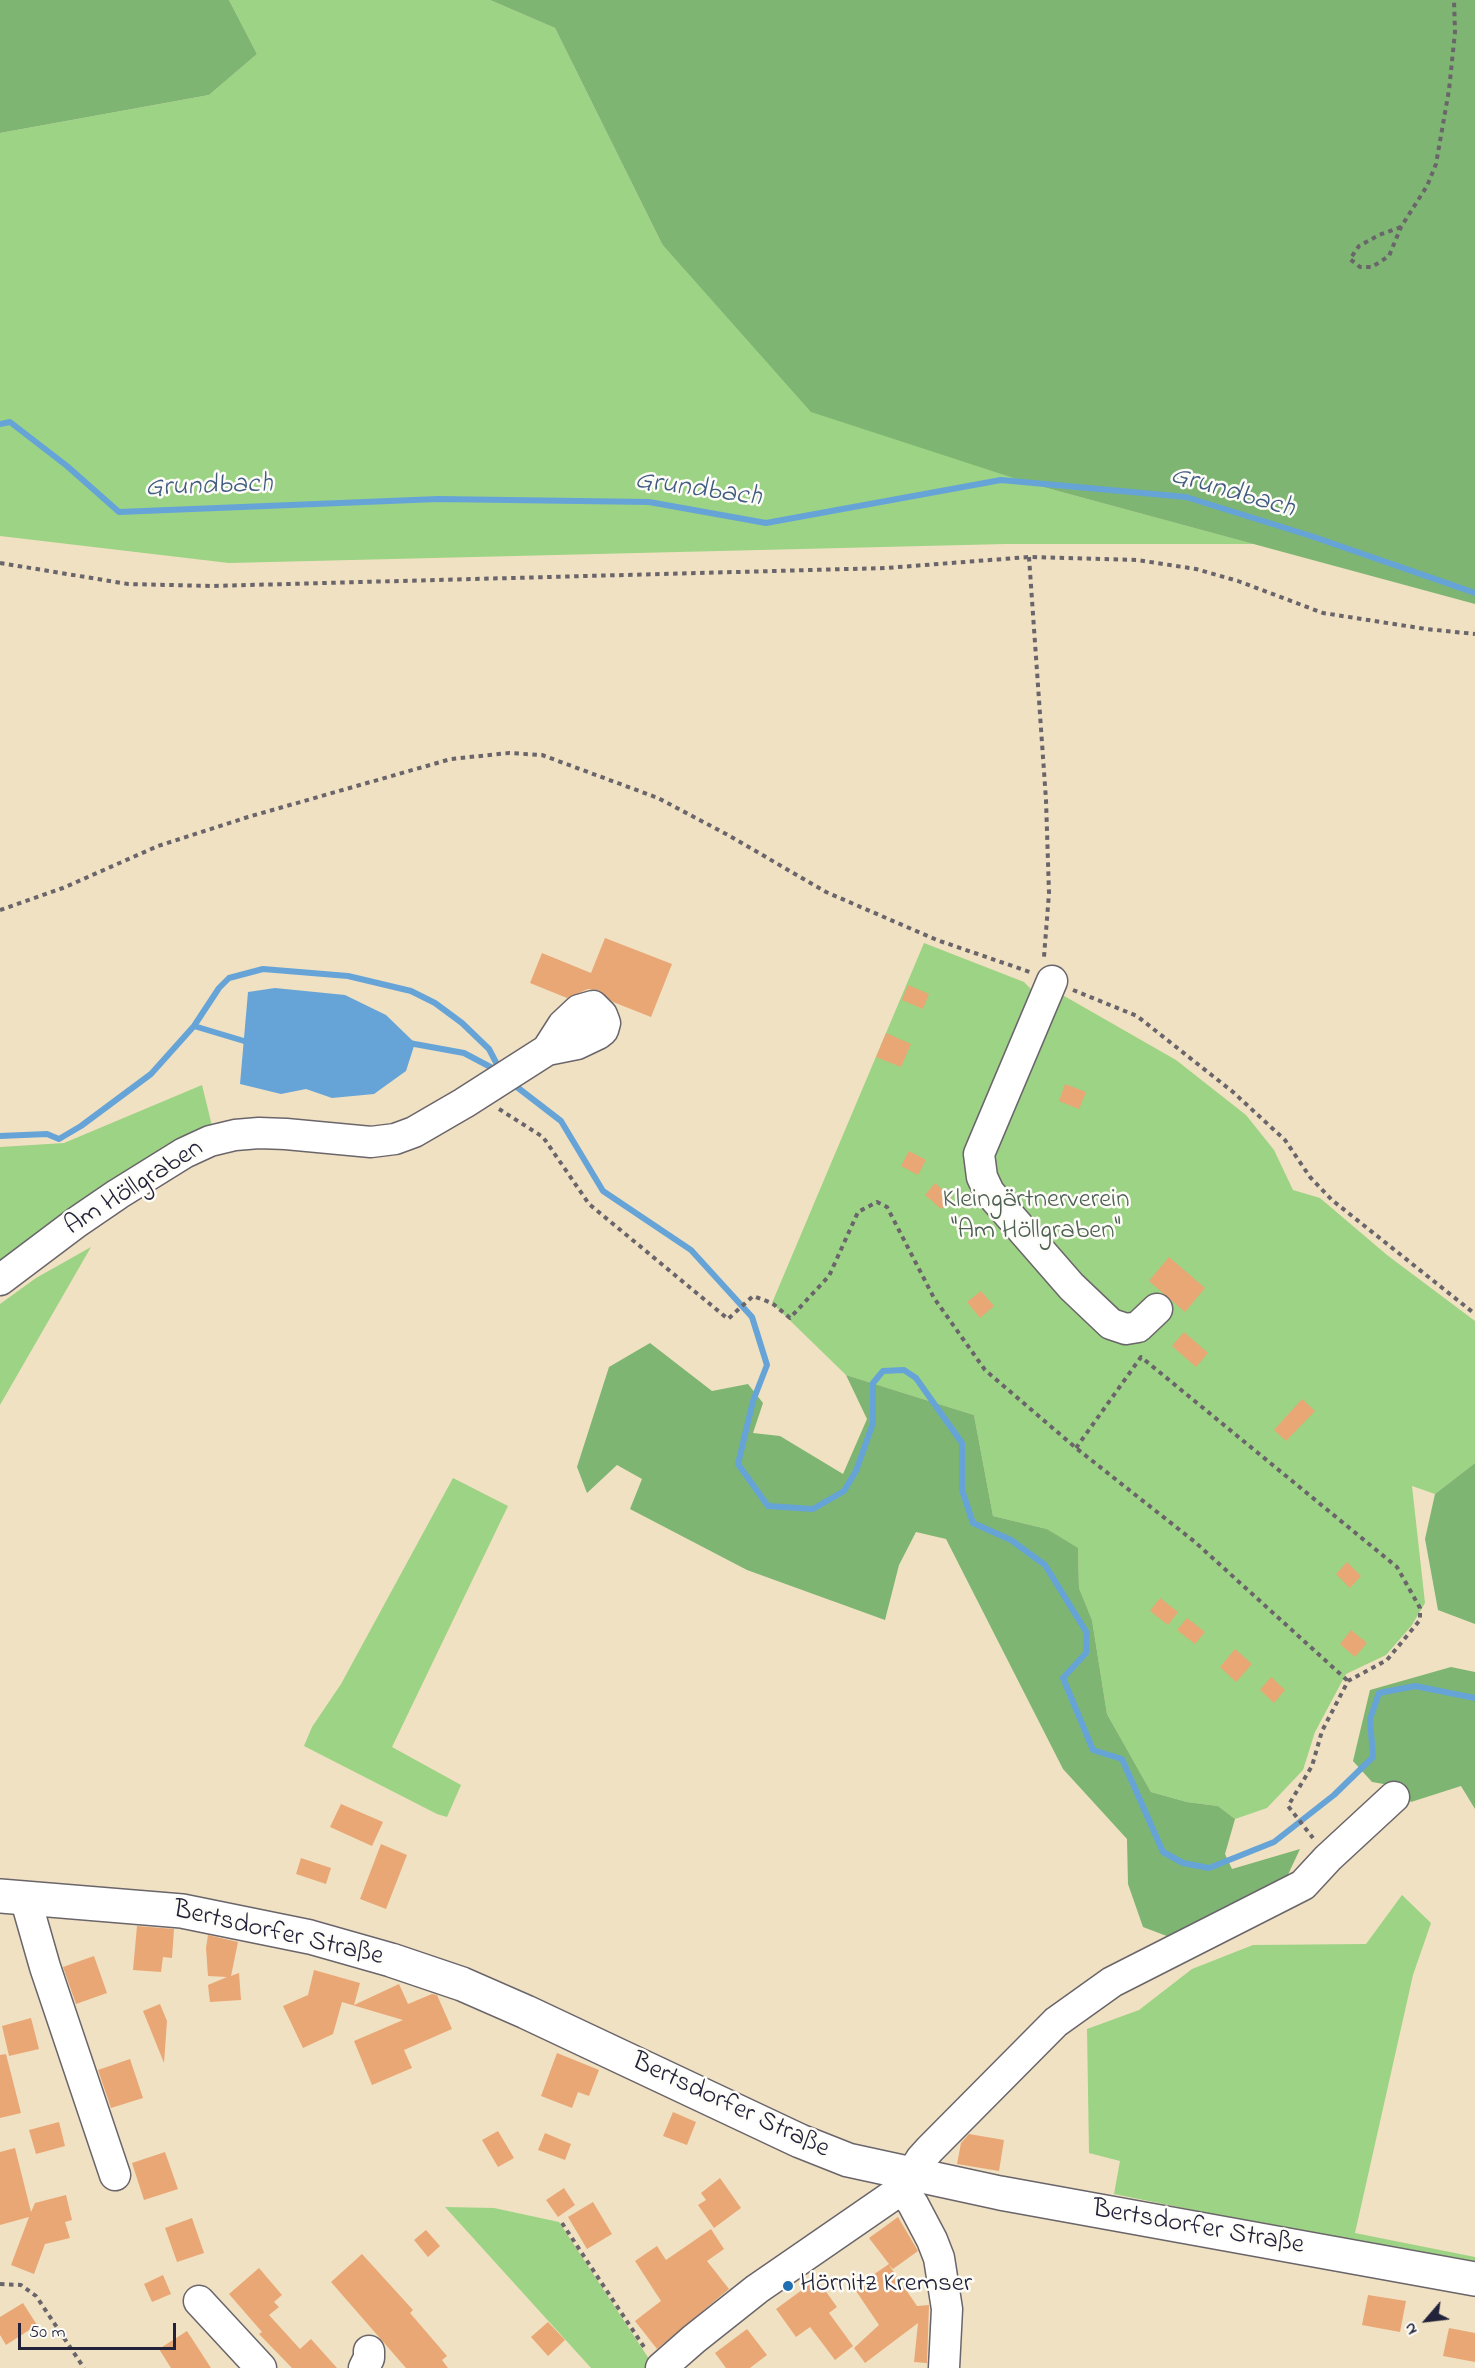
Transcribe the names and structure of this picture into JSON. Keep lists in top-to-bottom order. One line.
{"streets":{"main road":["Bertsdorfer Straße"],"street":["Am Höllgraben"]},"water":["Grundbach"],"parks":["Kleingärtnerverein \"Am Höllgraben\""],"places":["Hörnitz Kremser"],"scale_bar":"50 m","north":"bottom left"}
